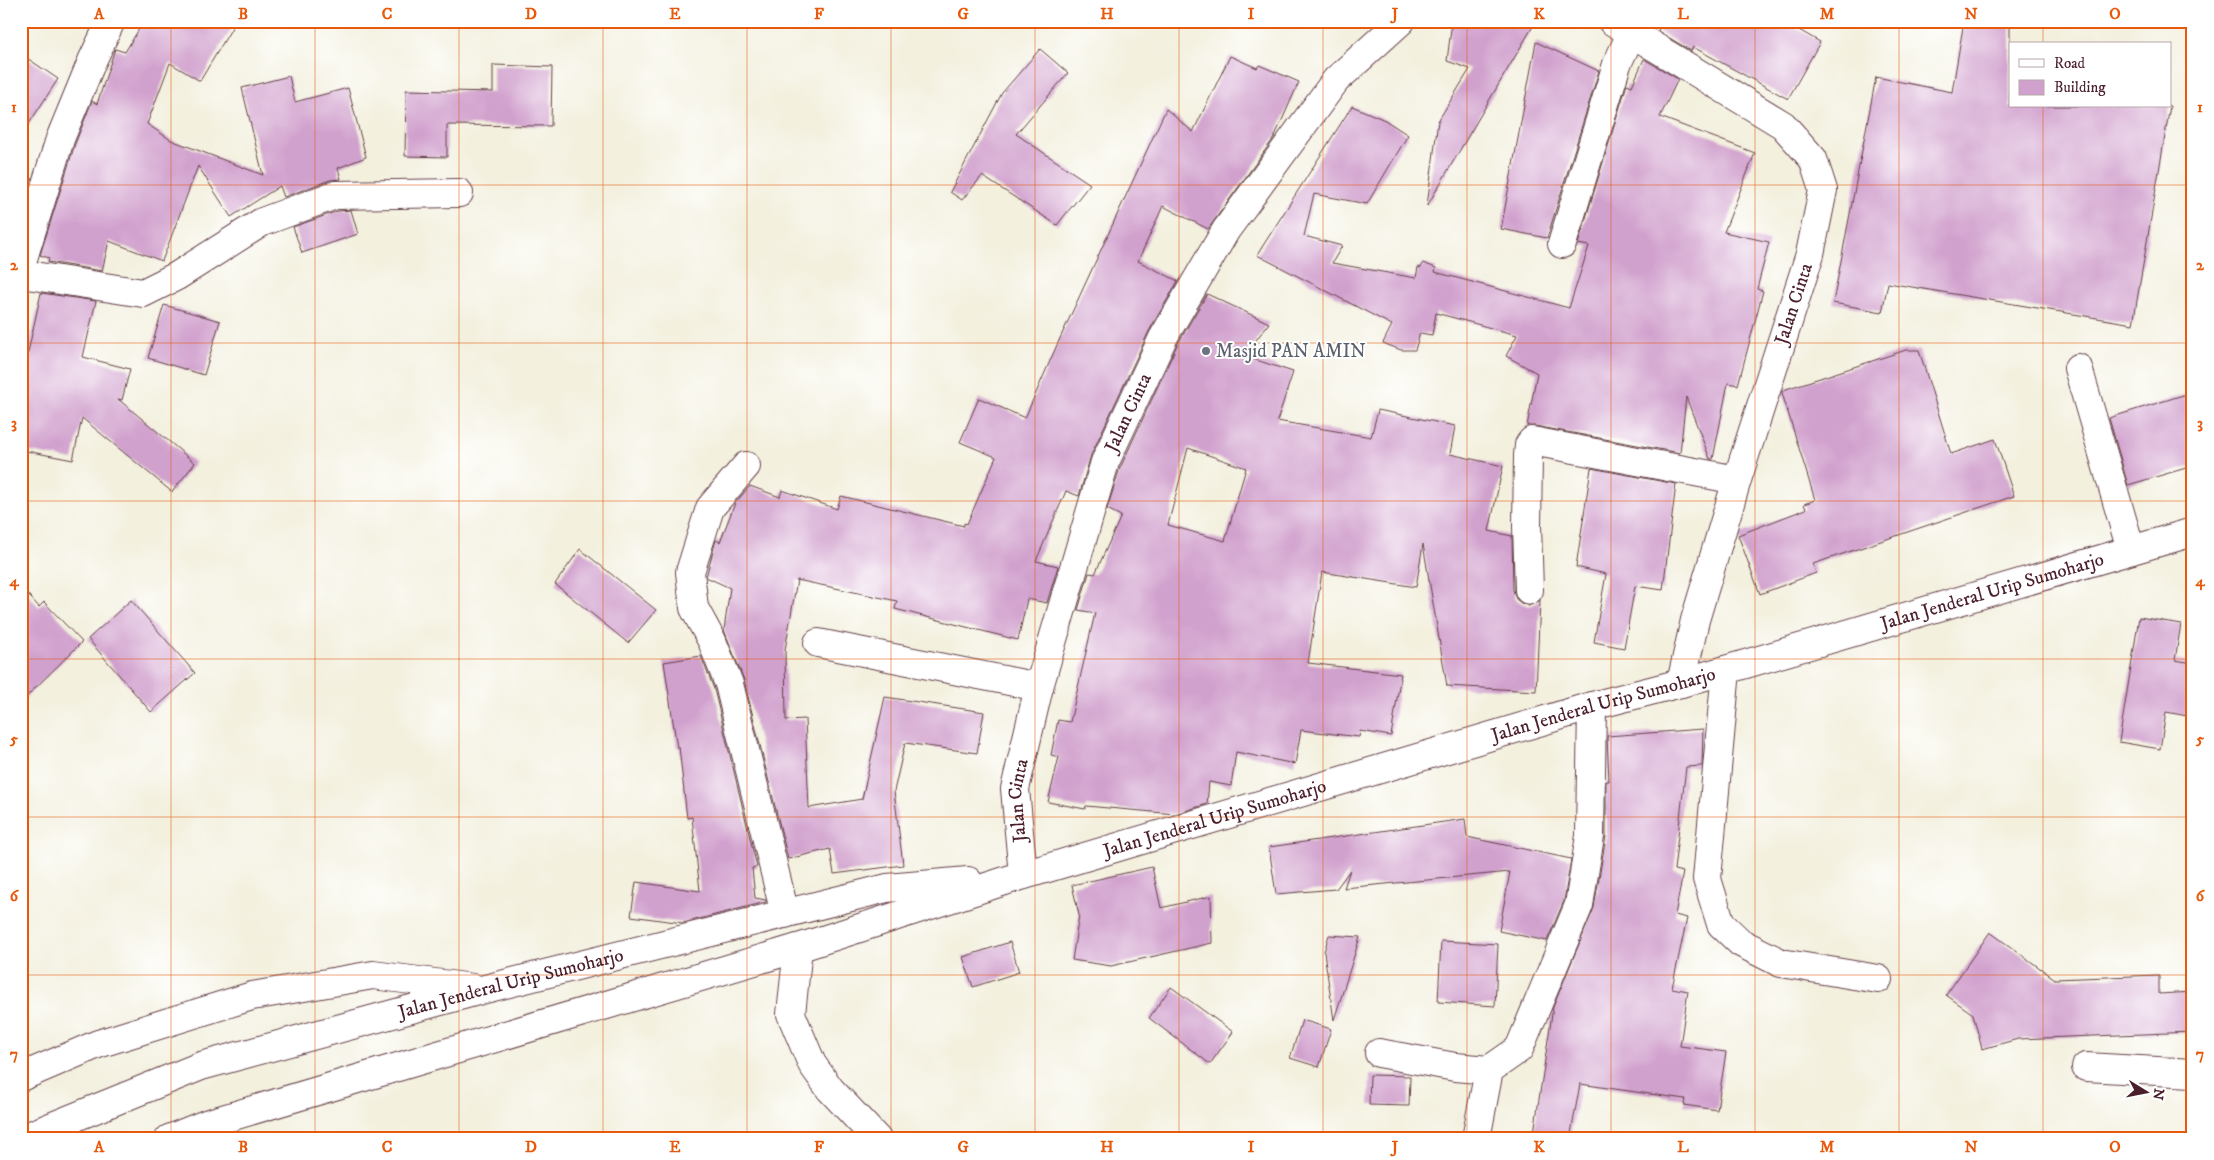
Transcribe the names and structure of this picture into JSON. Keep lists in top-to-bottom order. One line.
{"streets":{"main road":["Jalan Cinta","Jalan Jenderal Urip Sumoharjo"]},"crossings":[["Jalan Cinta","Jalan Jenderal Urip Sumoharjo"]],"places":["Masjid PAN AMIN"],"legend":["Road","Building"],"north":"right","grid":{"columns":["A","B","C","D","E","F","G","H","I","J","K","L","M","N","O"],"rows":["1","2","3","4","5","6","7"]}}
